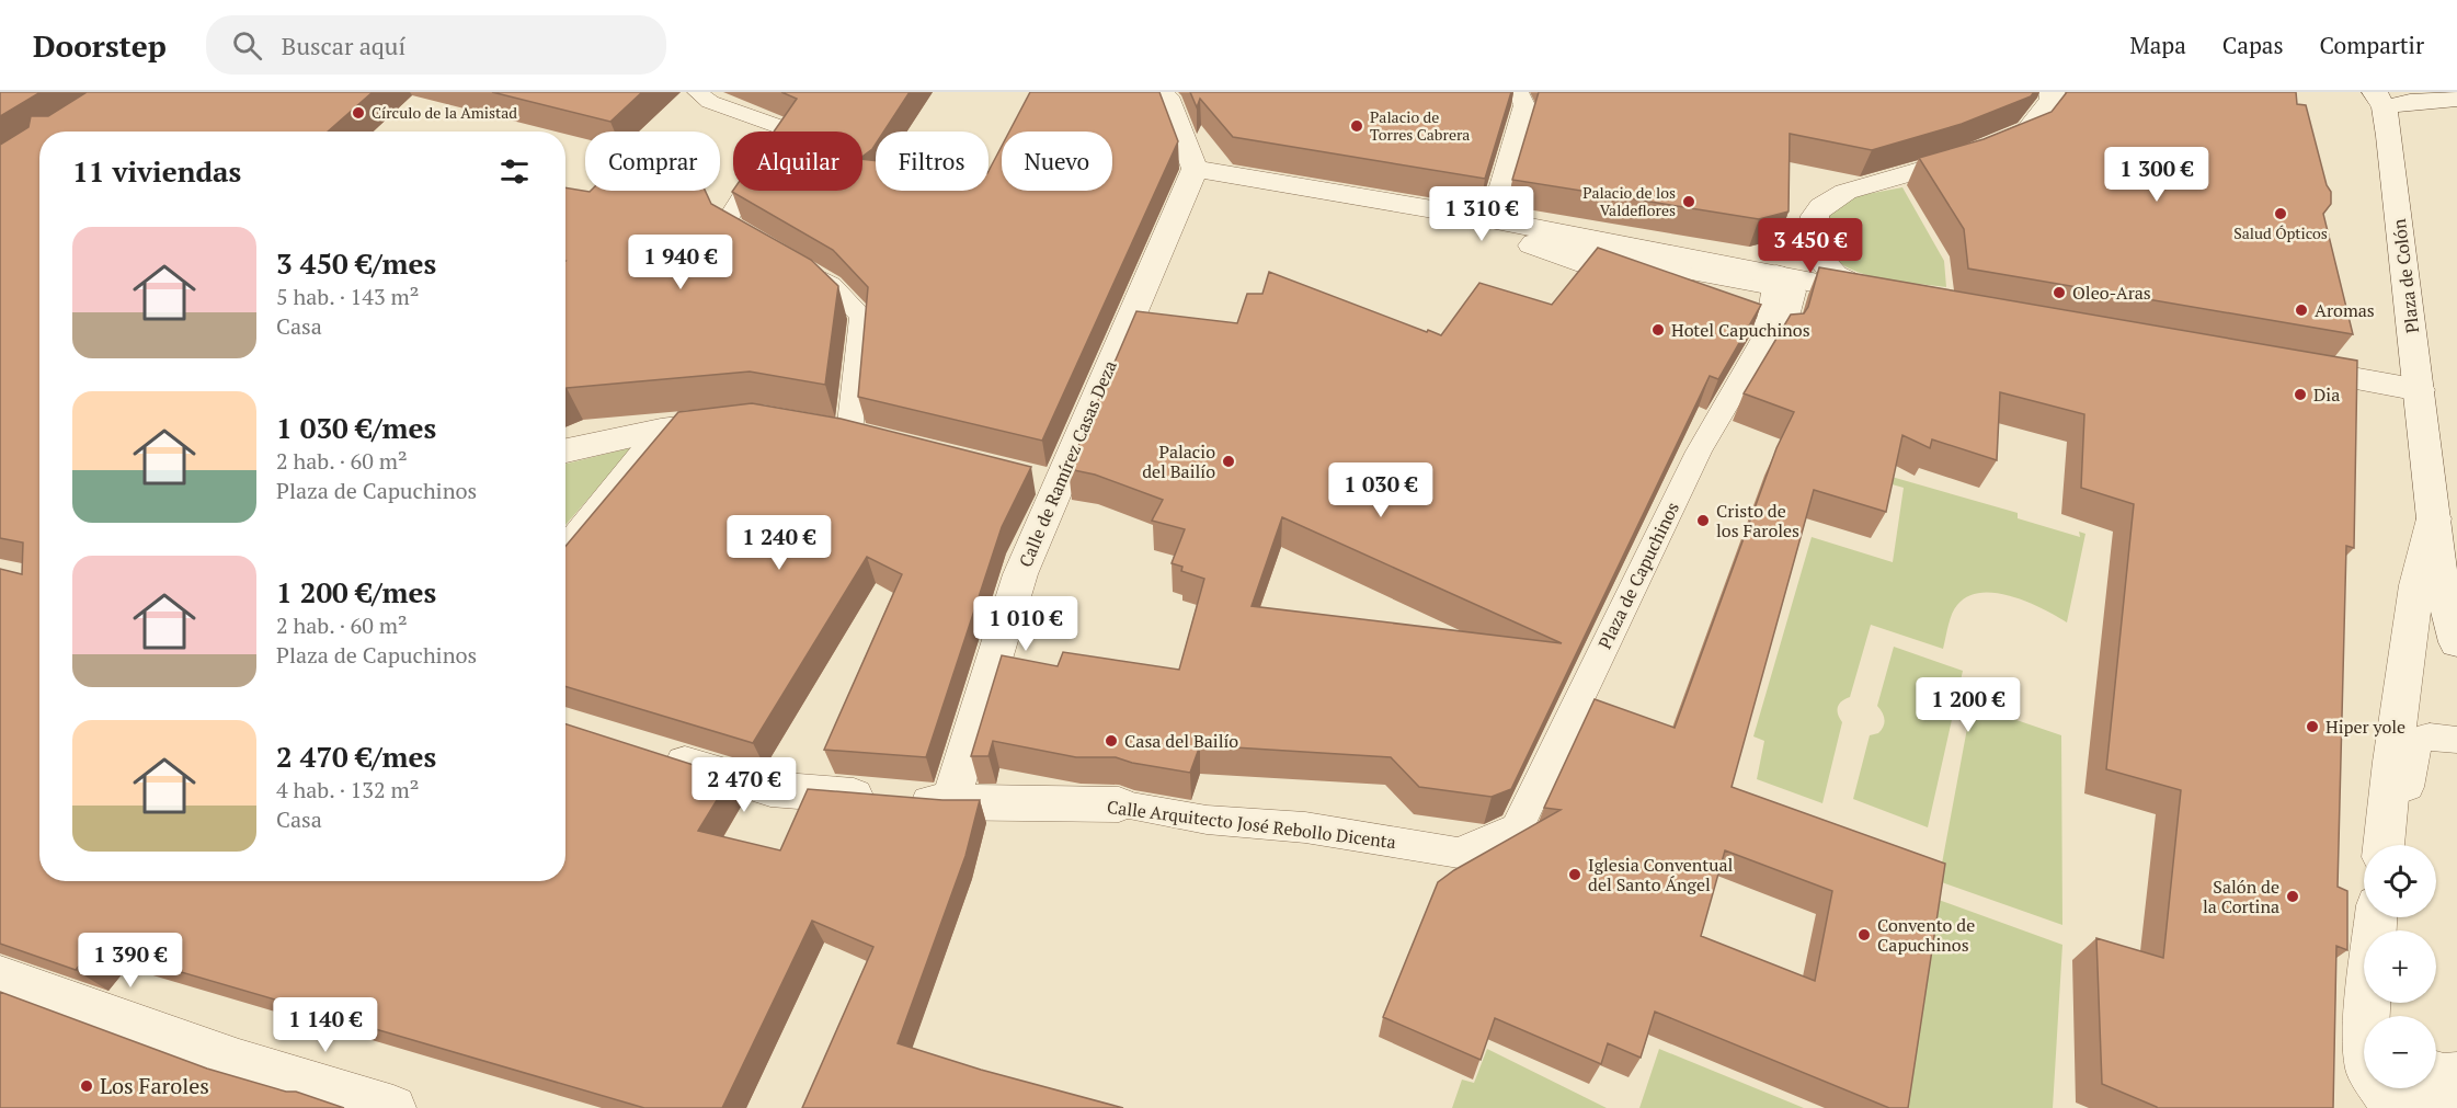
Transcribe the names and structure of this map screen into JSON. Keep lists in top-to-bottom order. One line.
{"streets":{"street":["Plaza de Colón","Calle de Ramírez Casas Deza","Plaza de Capuchinos","Calle Arquitecto José Rebollo Dicenta"]},"crossings":[["Calle de Ramírez Casas Deza","Calle Arquitecto José Rebollo Dicenta"],["Plaza de Capuchinos","Calle Arquitecto José Rebollo Dicenta"]],"places":["Círculo de la Amistad","Palacio de Torres Cabrera","Palacio de los Valdeflores","Salud Ópticos","Oleo-Aras","Aromas","Hotel Capuchinos","Dia","Palacio del Bailío","Cristo de los Faroles","Hiper yole","Casa del Bailío","Iglesia Conventual del Santo Ángel","Salón de la Cortina","Convento de Capuchinos","Los Faroles"],"page":{"header":"Doorstep","search":"Buscar aquí","nav":["Mapa","Capas","Compartir"],"chip":["Comprar","Alquilar","Filtros","Nuevo"],"heading":"11 viviendas","price":["1 300 €","1 310 €","3 450 €","1 940 €","1 030 €","1 240 €","1 010 €","1 200 €","2 470 €","1 390 €","1 140 €"],"list":[{"name":"3 450 €/mes","note":"5 hab. · 143 m² · Casa"},{"name":"1 030 €/mes","note":"2 hab. · 60 m² · Plaza de Capuchinos"},{"name":"1 200 €/mes","note":"2 hab. · 60 m² · Plaza de Capuchinos"},{"name":"2 470 €/mes","note":"4 hab. · 132 m² · Casa"}],"map_buttons":["+","−"]}}
